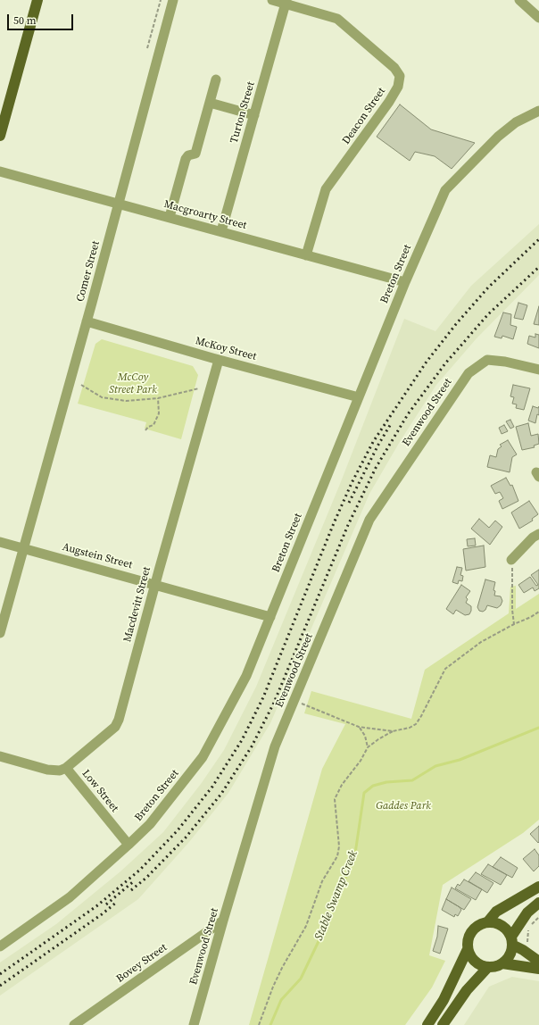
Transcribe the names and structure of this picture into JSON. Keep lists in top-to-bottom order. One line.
{"streets":{"street":["Turton Street","Deacon Street","Macgroarty Street","Comer Street","Breton Street","McKoy Street","Evenwood Street","Augstein Street","Macdevitt Street","Low Street","Bovey Street"]},"crossings":[["Turton Street","Deacon Street"],["Turton Street","Macgroarty Street"],["Deacon Street","Macgroarty Street"],["Macgroarty Street","Comer Street"],["Macgroarty Street","Breton Street"],["Comer Street","McKoy Street"],["Comer Street","Augstein Street"],["Breton Street","McKoy Street"],["Breton Street","Augstein Street"],["Breton Street","Low Street"],["McKoy Street","Macdevitt Street"],["Evenwood Street","Bovey Street"],["Augstein Street","Macdevitt Street"],["Macdevitt Street","Low Street"]],"water":["Stable Swamp Creek"],"parks":["McCoy Street Park","Gaddes Park"],"scale_bar":"50 m"}
